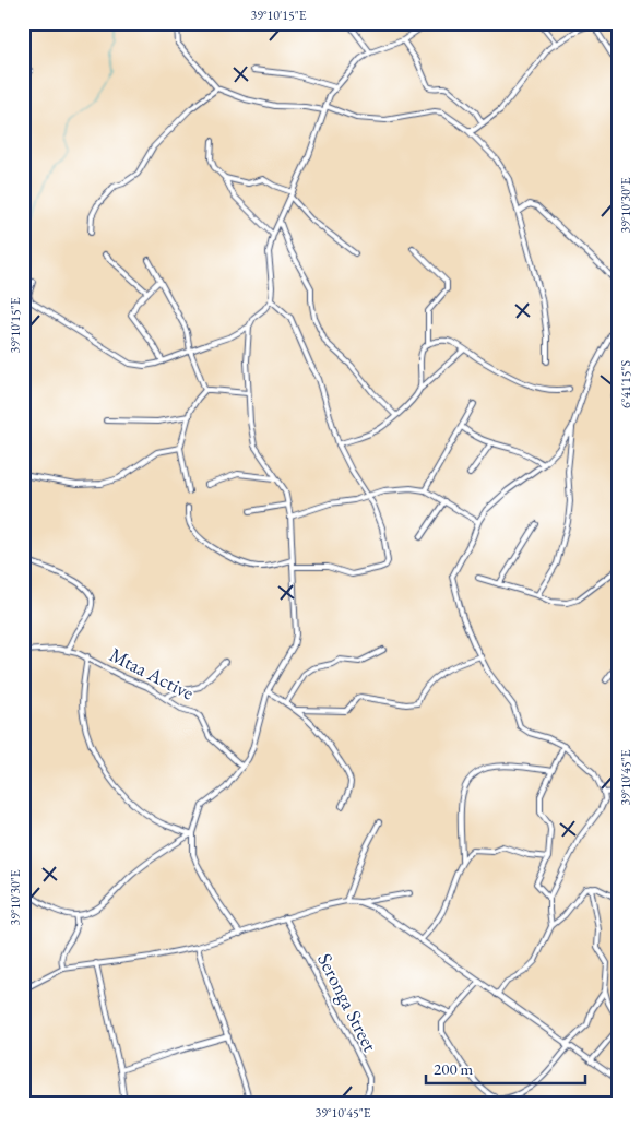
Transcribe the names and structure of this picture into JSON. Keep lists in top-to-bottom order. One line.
{"streets":{"street":["Mtaa Active","Seronga Street"]},"scale_bar":"200 m","coordinates":["39°10'15\"E","39°10'30\"E","6°41'15\"S","39°10'45\"E"]}
